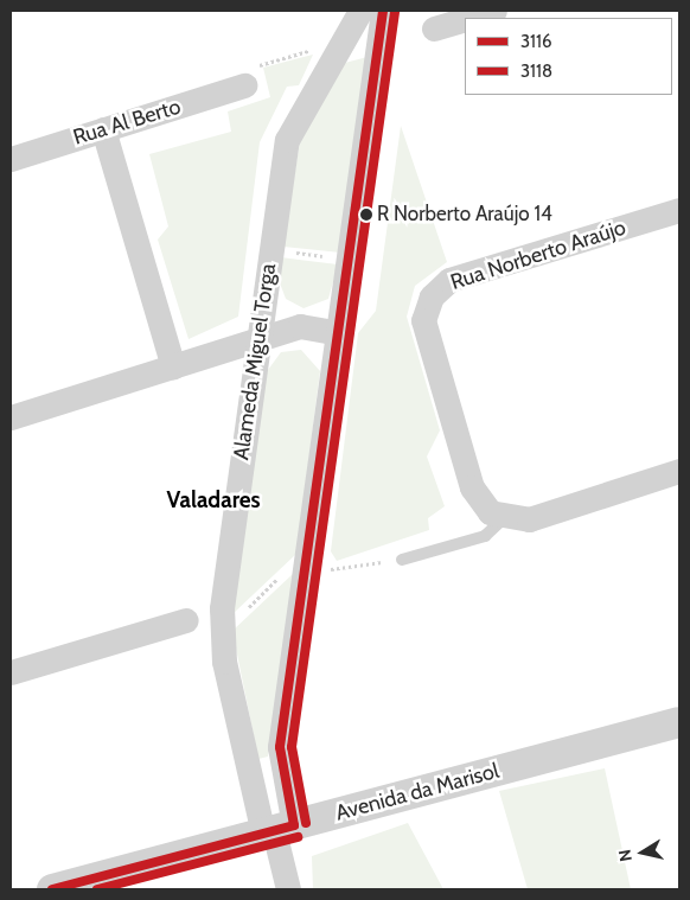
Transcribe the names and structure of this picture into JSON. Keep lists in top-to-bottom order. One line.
{"streets":{"street":["Rua Al Berto","Rua Norberto Araújo","Alameda Miguel Torga","Avenida da Marisol"]},"crossings":[["Alameda Miguel Torga","Avenida da Marisol"]],"districts":["Valadares"],"places":["R Norberto Araújo 14"],"lines":["transit line 3116","transit line 3118"],"legend":["3116","3118"],"north":"left"}
